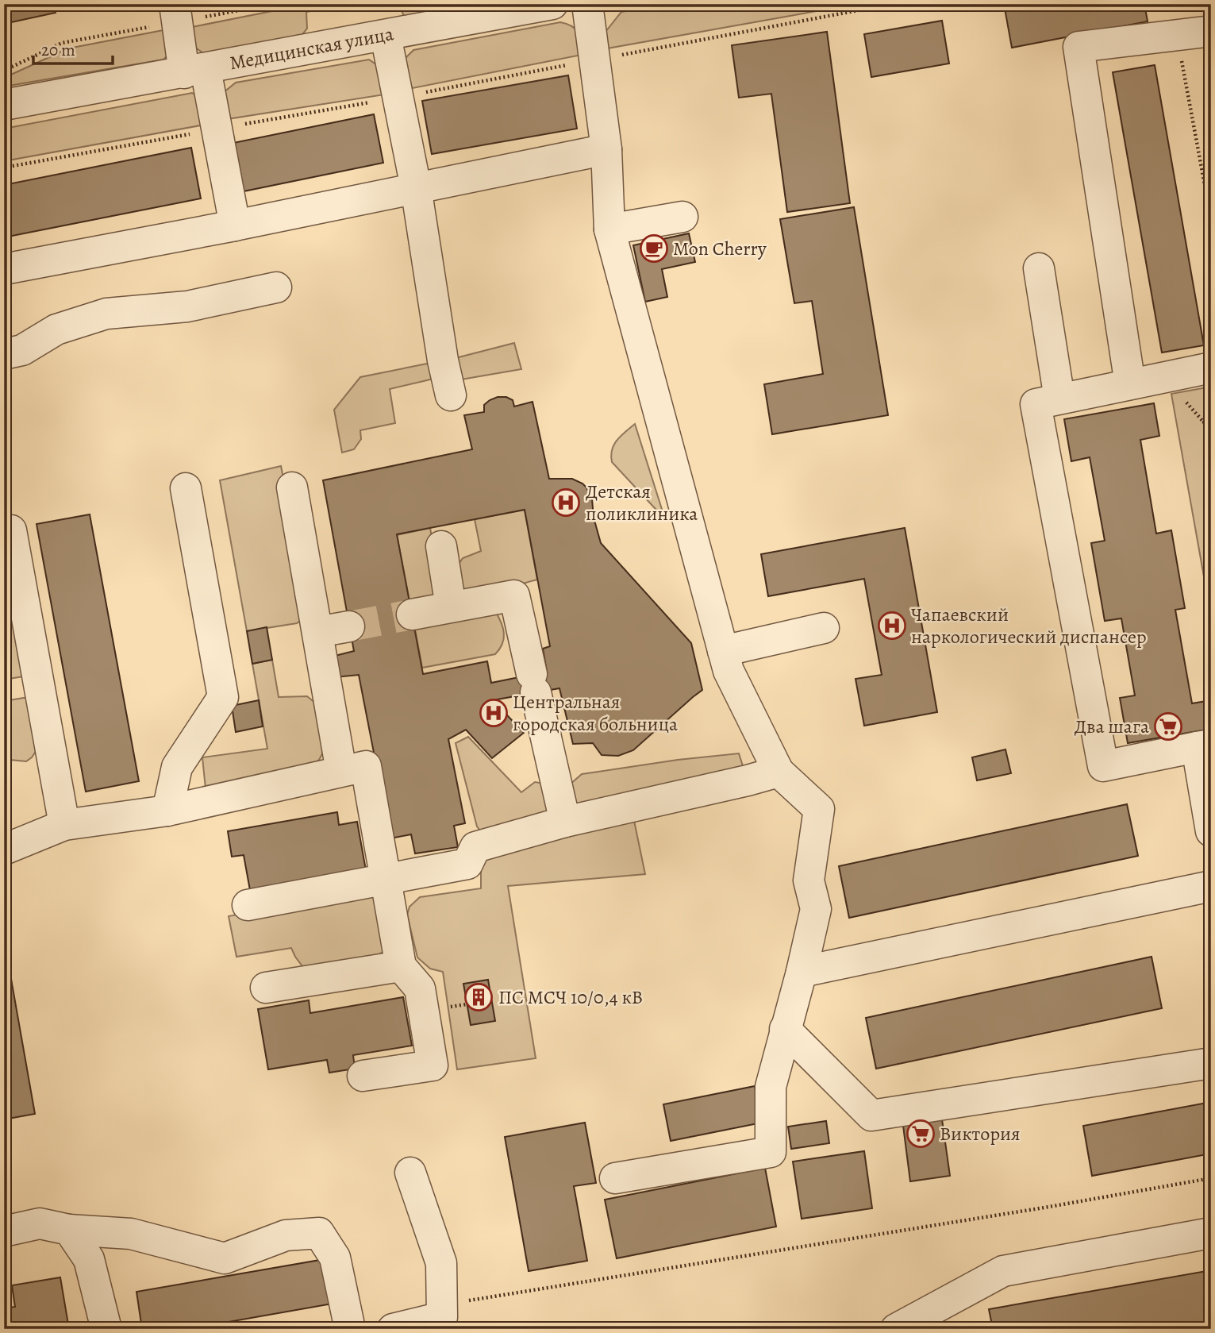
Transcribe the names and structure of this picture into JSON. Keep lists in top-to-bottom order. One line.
{"streets":{"street":["Медицинская улица"]},"places":{"cafe":["Mon Cherry"],"hospital":["Детская поликлиника","Чапаевский наркологический диспансер","Центральная городская больница"],"supermarket":["Два шага","Виктория"],"building":["ПС МСЧ 10/0,4 кВ"]},"scale_bar":"20 m"}
